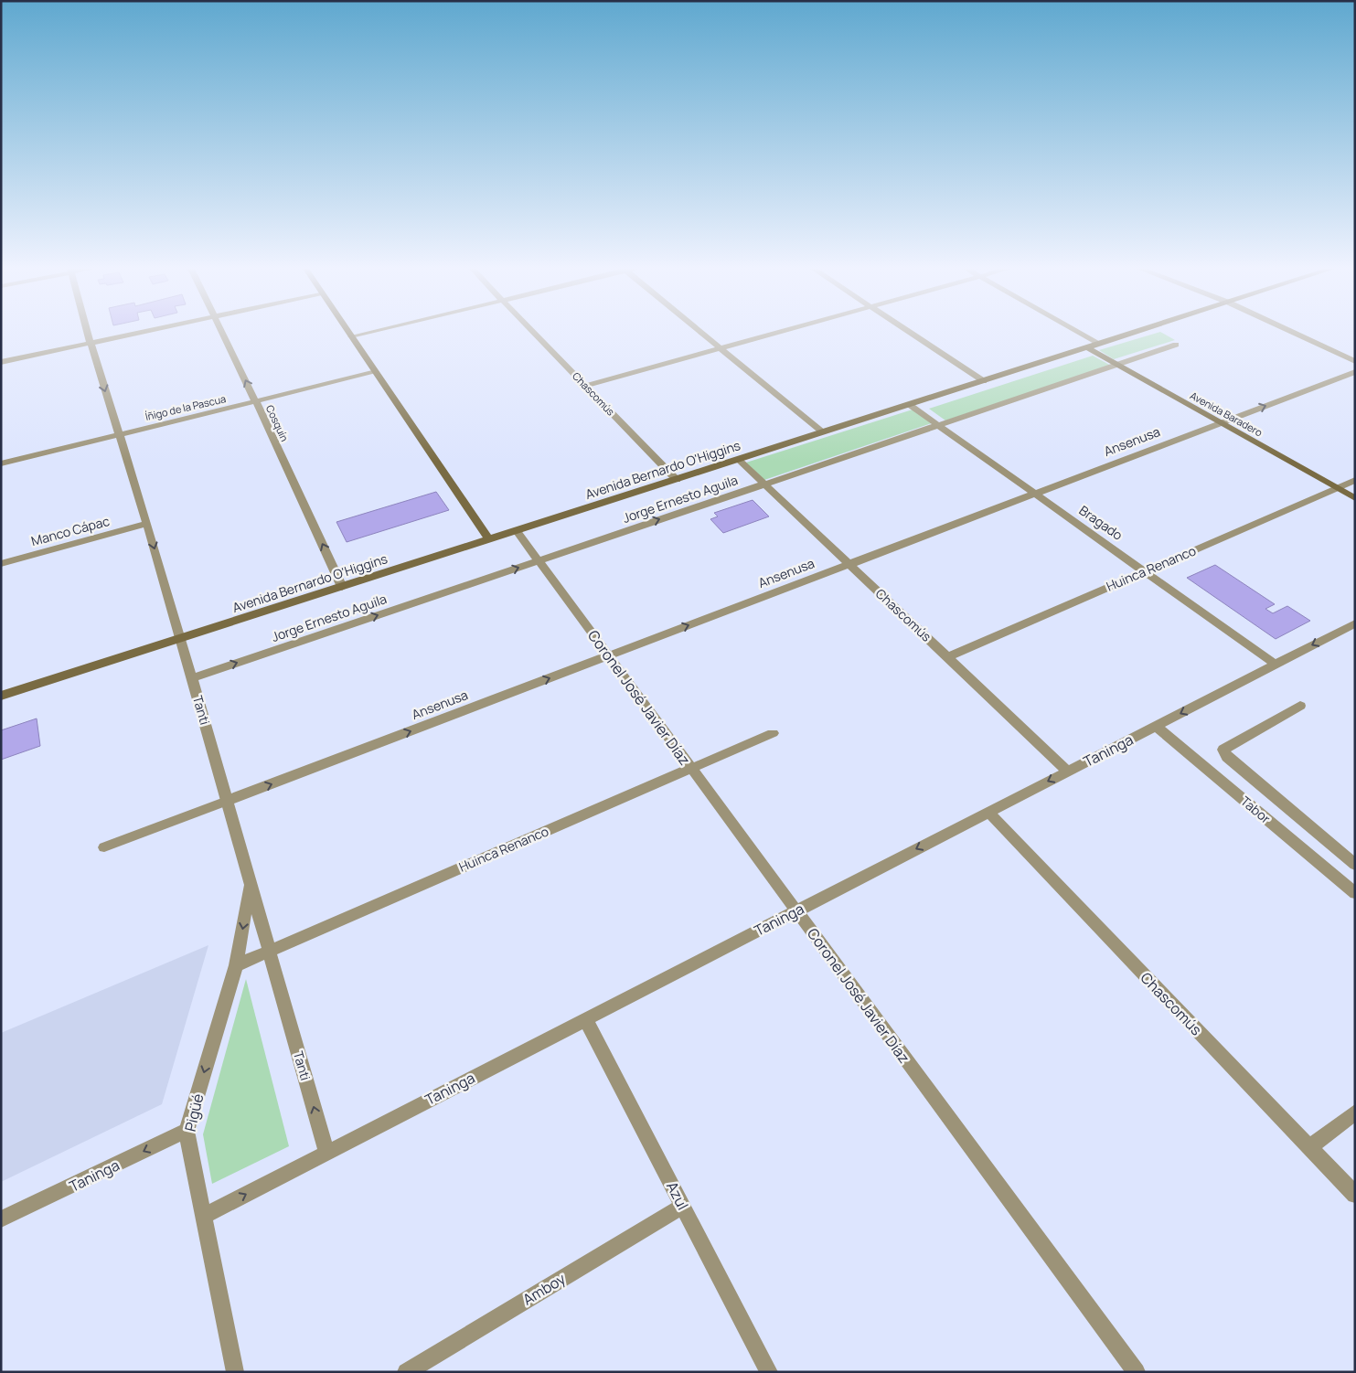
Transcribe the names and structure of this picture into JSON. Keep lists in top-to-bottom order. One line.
{"streets":{"main road":["Avenida Baradero","Avenida Bernardo O'Higgins"],"street":["Chascomús","Íñigo de la Pascua","Cosquín","Ansenusa","Jorge Ernesto Aguila","Bragado","Manco Cápac","Huinca Renanco","Coronel José Javier Díaz","Tanti","Taninga","Tabor","Pigüé","Azul","Amboy"]},"crossings":[["Chascomús","Ansenusa"],["Chascomús","Avenida Bernardo O'Higgins"],["Chascomús","Jorge Ernesto Aguila"],["Chascomús","Huinca Renanco"],["Chascomús","Taninga"],["Íñigo de la Pascua","Cosquín"],["Íñigo de la Pascua","Tanti"],["Avenida Baradero","Ansenusa"],["Avenida Baradero","Avenida Bernardo O'Higgins"],["Avenida Baradero","Jorge Ernesto Aguila"],["Avenida Baradero","Huinca Renanco"],["Cosquín","Avenida Bernardo O'Higgins"],["Ansenusa","Bragado"],["Ansenusa","Coronel José Javier Díaz"],["Ansenusa","Tanti"],["Avenida Bernardo O'Higgins","Bragado"],["Avenida Bernardo O'Higgins","Coronel José Javier Díaz"],["Avenida Bernardo O'Higgins","Tanti"],["Jorge Ernesto Aguila","Bragado"],["Jorge Ernesto Aguila","Coronel José Javier Díaz"],["Jorge Ernesto Aguila","Tanti"],["Bragado","Huinca Renanco"],["Bragado","Taninga"],["Manco Cápac","Tanti"],["Huinca Renanco","Coronel José Javier Díaz"],["Huinca Renanco","Tanti"],["Huinca Renanco","Pigüé"],["Coronel José Javier Díaz","Taninga"],["Tanti","Taninga"],["Tanti","Pigüé"],["Taninga","Tabor"],["Taninga","Pigüé"],["Taninga","Azul"],["Azul","Amboy"]],"one_way":["Cosquín","Ansenusa","Jorge Ernesto Aguila","Pigüé"]}
